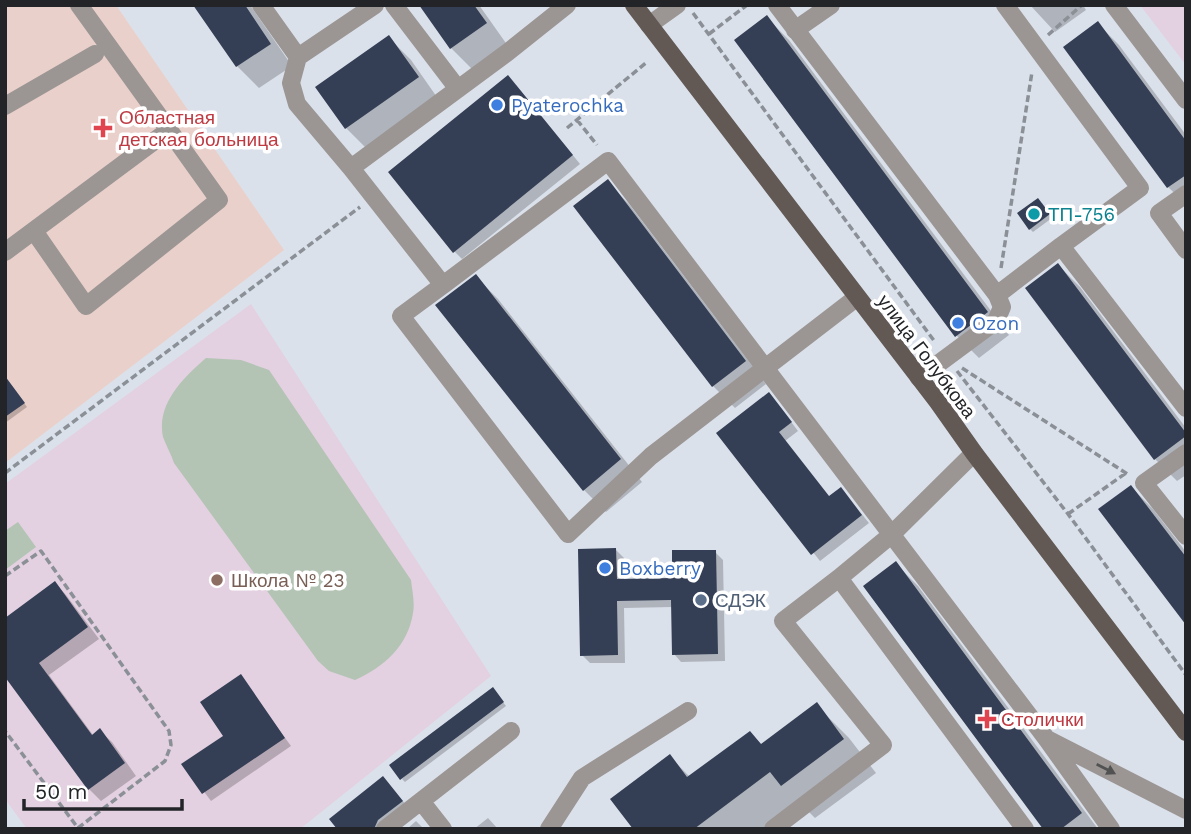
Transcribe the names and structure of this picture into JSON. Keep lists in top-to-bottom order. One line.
{"streets":{"main road":["улица Голубкова"]},"places":{"other":["Pyaterochka","ТП-756","Ozon","Boxberry","Школа № 23","СДЭК"],"health":["Областная детская больница","Столички"]},"scale_bar":"50 m"}
